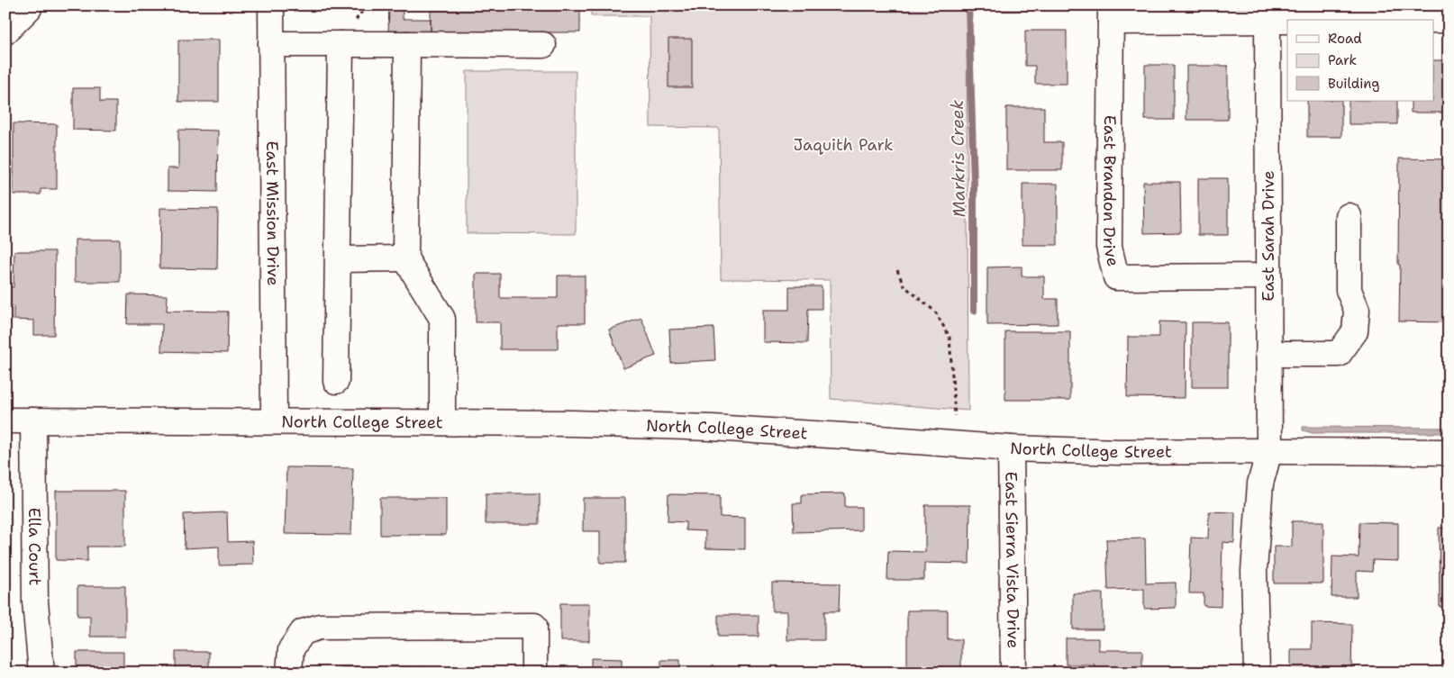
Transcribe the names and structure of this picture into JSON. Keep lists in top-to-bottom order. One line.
{"streets":{"street":["East Brandon Drive","East Mission Drive","East Sarah Drive","North College Street","Ella Court","East Sierra Vista Drive"]},"crossings":[["East Brandon Drive","East Sarah Drive"],["East Mission Drive","North College Street"],["East Sarah Drive","North College Street"],["North College Street","Ella Court"],["North College Street","East Sierra Vista Drive"]],"water":["Markris Creek"],"parks":["Jaquith Park"],"legend":["Road","Park","Building"]}
